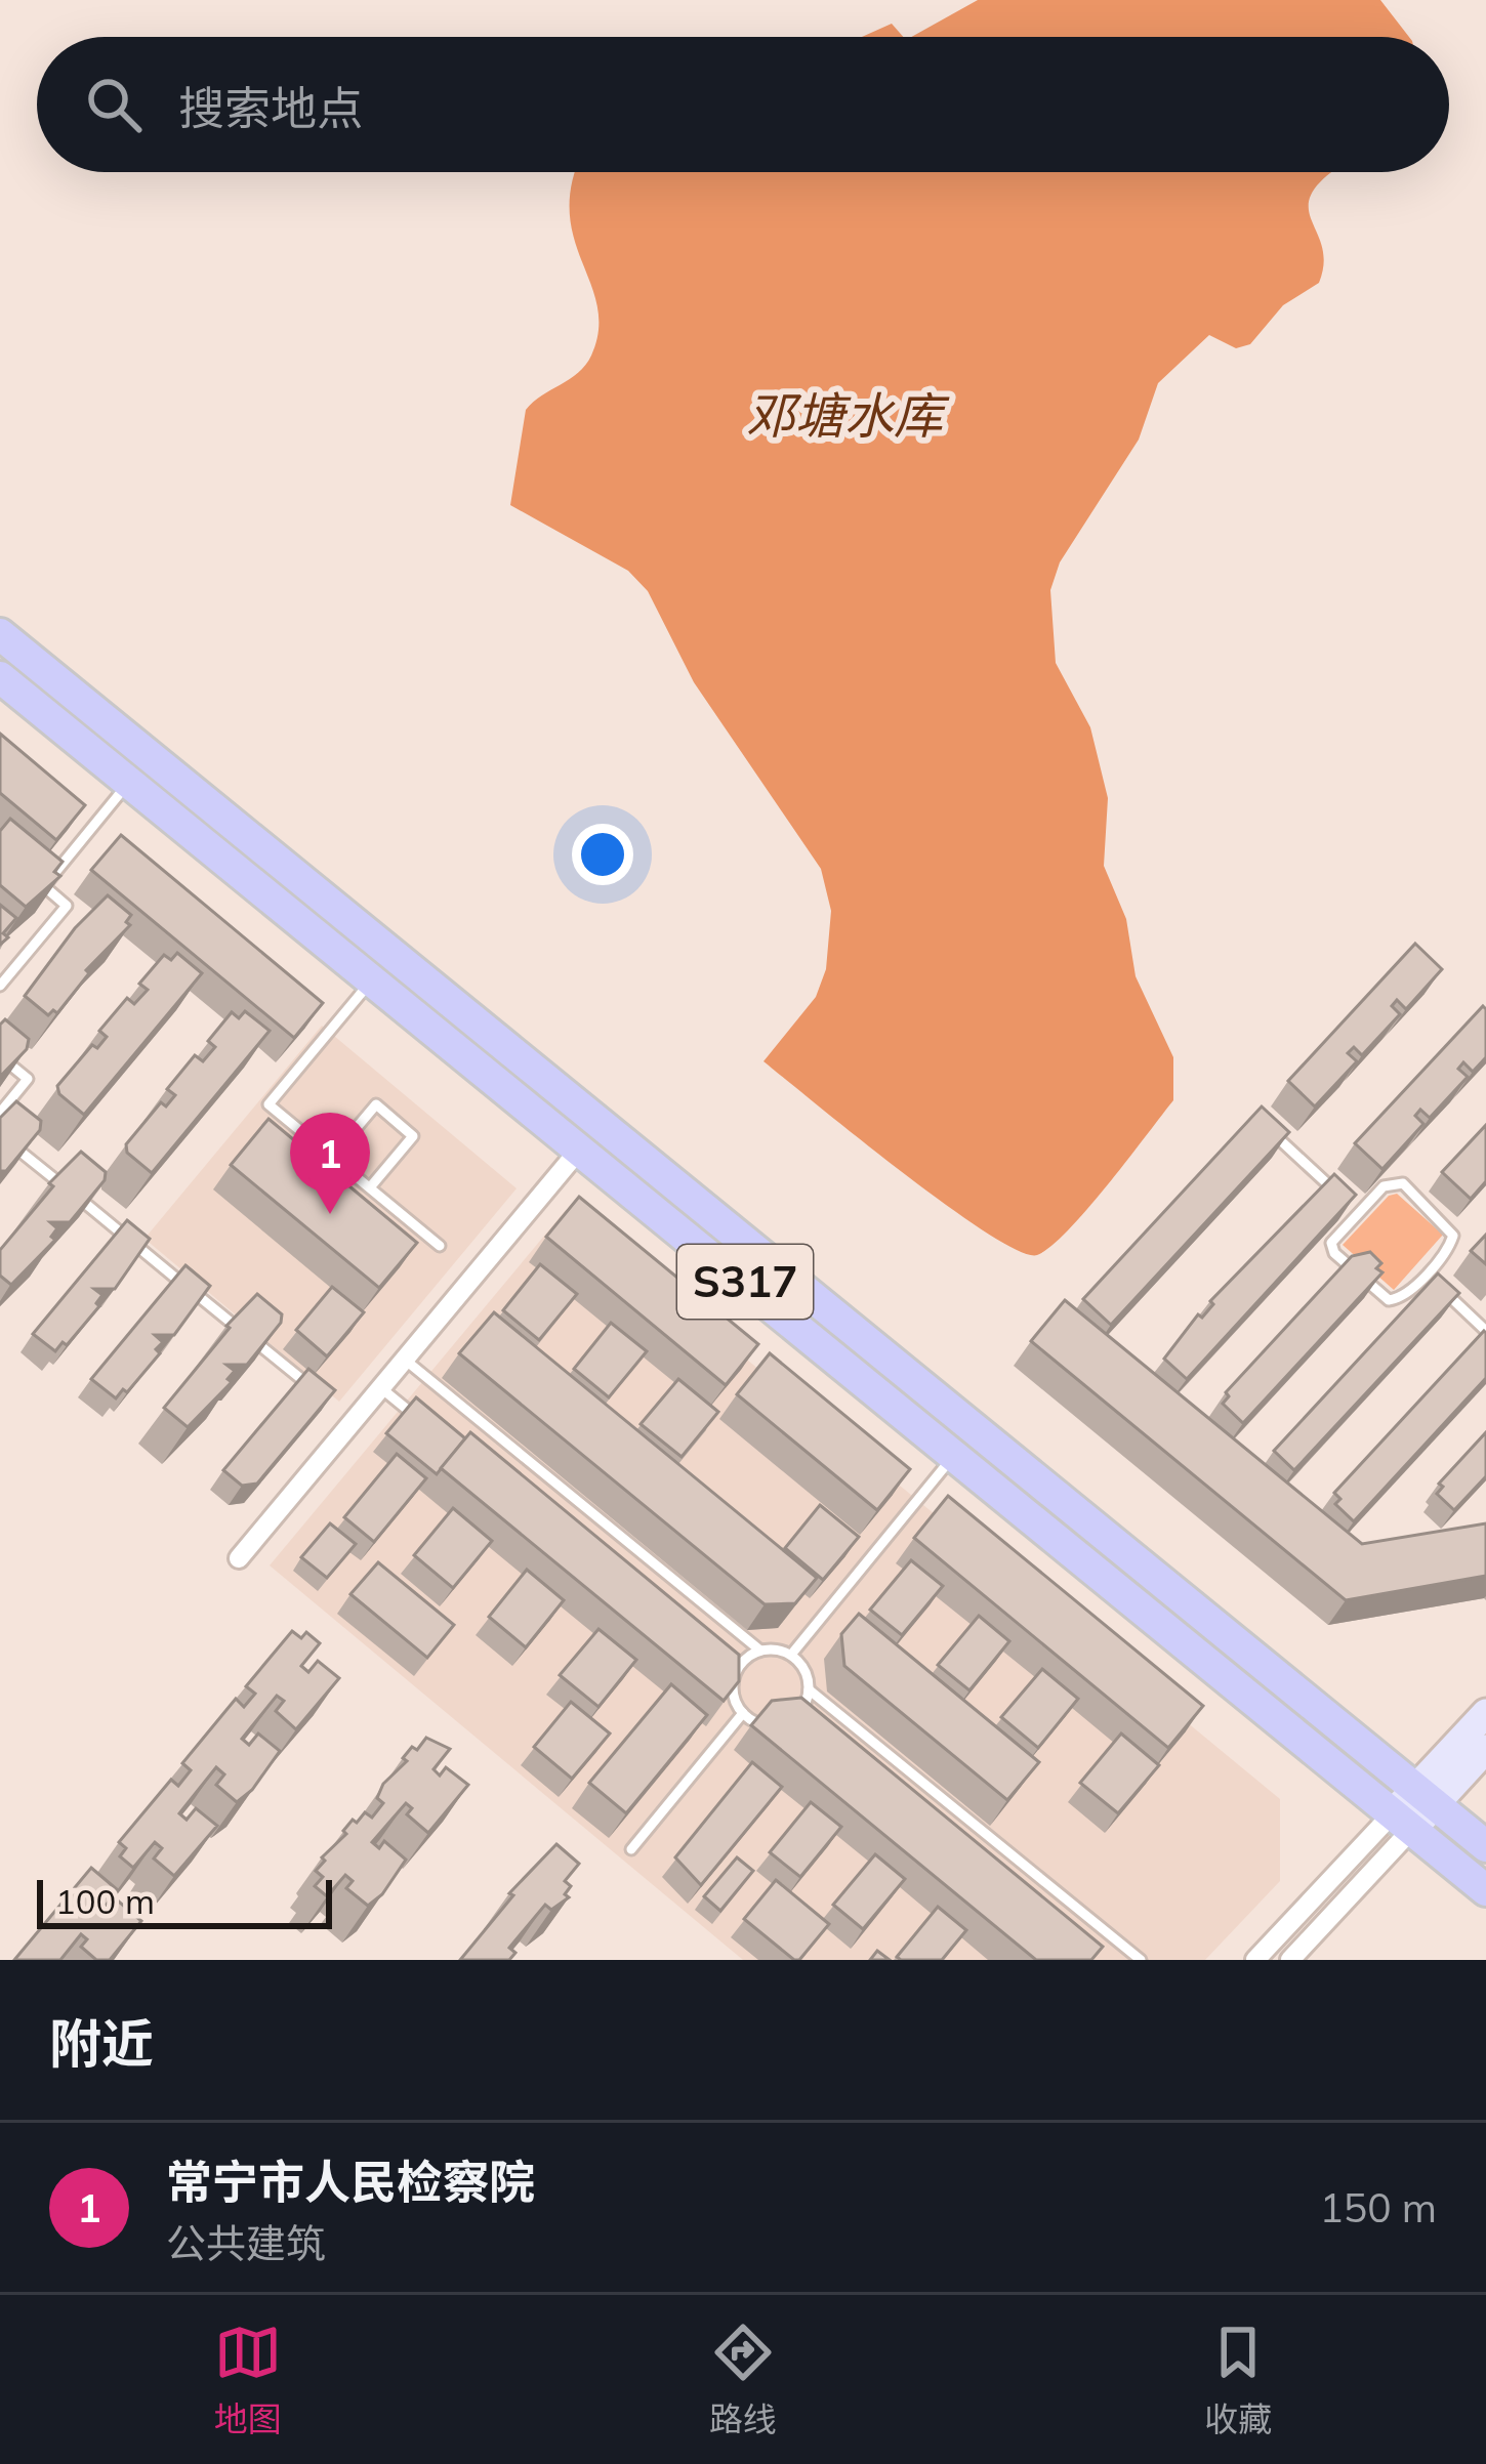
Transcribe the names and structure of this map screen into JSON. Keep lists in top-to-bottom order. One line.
{"streets":{"main road":["S317"]},"water":["邓塘水库"],"scale_bar":"100 m","page":{"search":"搜索地点","pins":"1","scale":"100 m","heading":"附近","list":[{"mark":"1","name":"常宁市人民检察院","note":"公共建筑","value":"150 m"}],"nav":["地图","路线","收藏"]}}
